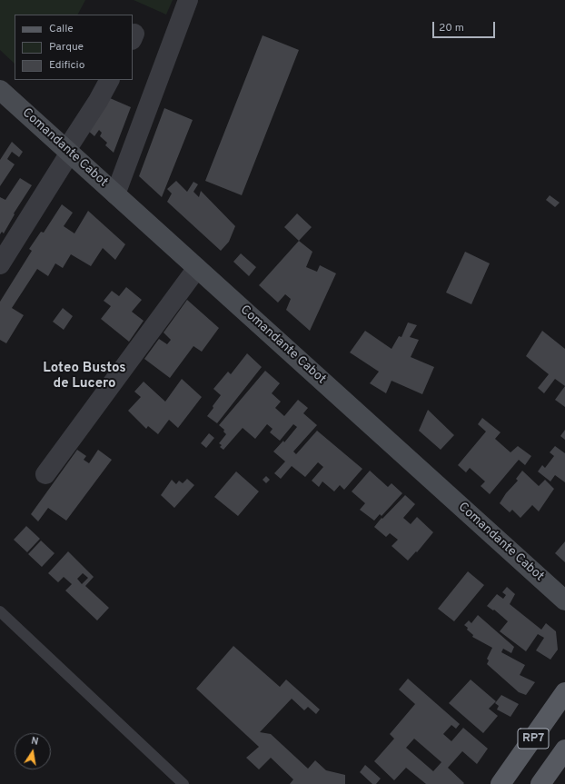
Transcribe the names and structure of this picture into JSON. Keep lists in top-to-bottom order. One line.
{"streets":{"main road":["Comandante Cabot","RP7"]},"districts":["Loteo Bustos de Lucero"],"legend":["Calle","Parque","Edificio"],"scale_bar":"20 m","north":"top"}
